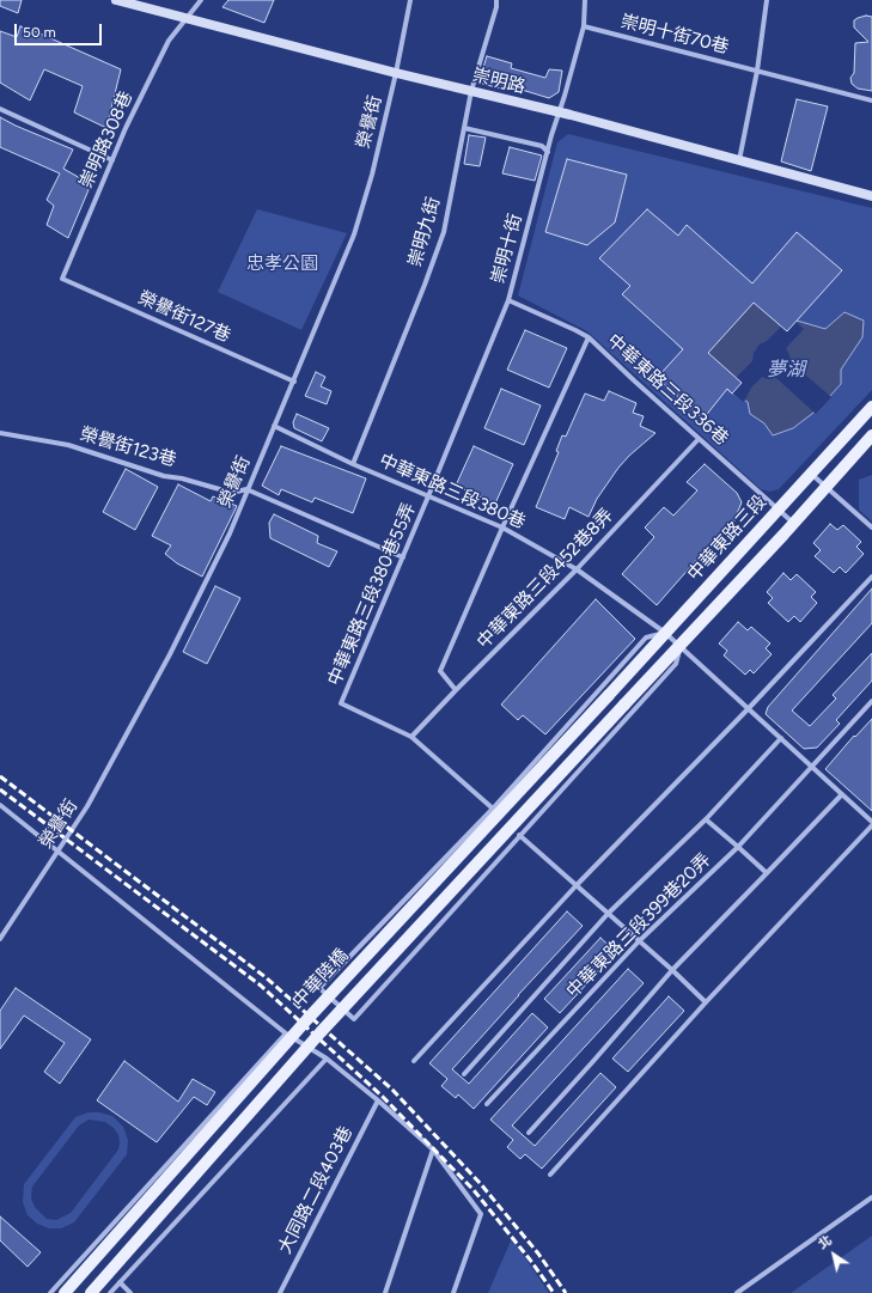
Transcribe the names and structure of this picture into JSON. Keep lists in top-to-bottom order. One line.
{"streets":{"main road":["中華東路三段","中華陸橋"],"street":["崇明十街70巷","崇明路","榮譽街","崇明路308巷","崇明九街","崇明十街","榮譽街127巷","中華東路三段336巷","榮譽街123巷","中華東路三段380巷","中華東路三段452巷8弄","中華東路三段380巷55弄","中華東路三段399巷20弄","大同路二段403巷"]},"crossings":[["崇明十街70巷","崇明十街"],["崇明路","榮譽街"],["崇明路","崇明路308巷"],["崇明路","崇明九街"],["崇明路","崇明十街"],["榮譽街","榮譽街127巷"],["榮譽街","榮譽街123巷"],["榮譽街","中華東路三段380巷"],["崇明路308巷","榮譽街127巷"],["崇明九街","中華東路三段380巷"],["崇明十街","中華東路三段336巷"],["崇明十街","中華東路三段380巷"],["崇明十街","中華東路三段380巷55弄"],["中華東路三段336巷","中華東路三段"],["中華東路三段336巷","中華東路三段452巷8弄"],["中華東路三段380巷","中華東路三段"],["中華東路三段380巷","中華東路三段452巷8弄"],["中華東路三段380巷","中華東路三段380巷55弄"],["中華東路三段380巷","中華東路三段399巷20弄"],["中華東路三段","中華陸橋"],["中華東路三段452巷8弄","中華東路三段380巷55弄"]],"water":["夢湖"],"parks":["忠孝公園"],"scale_bar":"50 m","north":"top left"}
